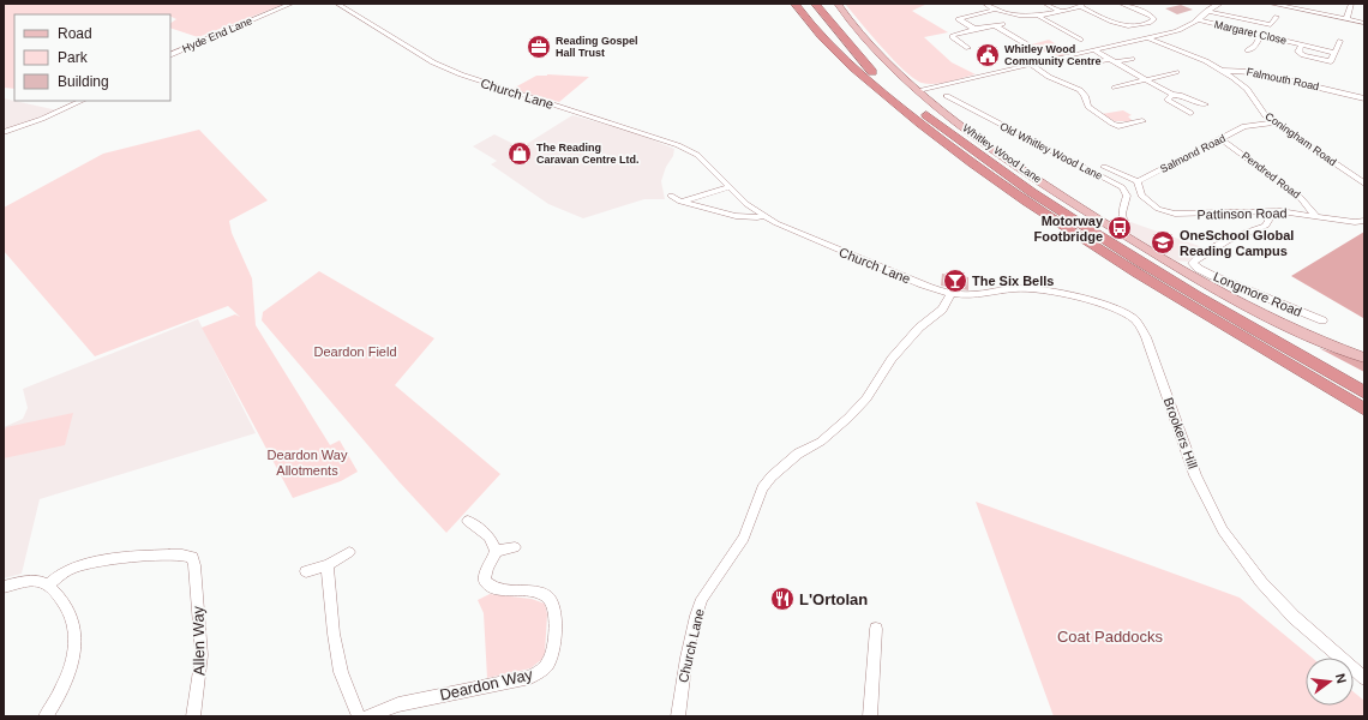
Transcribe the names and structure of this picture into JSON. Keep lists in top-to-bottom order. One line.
{"streets":{"main road":["Whitley Wood Lane"],"street":["Margaret Close","Hyde End Lane","Falmouth Road","Church Lane","Coningham Road","Old Whitley Wood Lane","Salmond Road","Pendred Road","Pattinson Road","Longmore Road","Brookers Hill","Allen Way","Deardon Way"]},"crossings":[["Falmouth Road","Coningham Road"],["Church Lane","Brookers Hill"],["Coningham Road","Salmond Road"],["Salmond Road","Pendred Road"],["Salmond Road","Pattinson Road"],["Pendred Road","Pattinson Road"],["Pattinson Road","Longmore Road"]],"parks":["Deardon Field","Deardon Way Allotments","Coat Paddocks"],"places":{"office":["Reading Gospel Hall Trust"],"public building":["Whitley Wood Community Centre"],"shop":["The Reading Caravan Centre Ltd."],"bus stop":["Motorway Footbridge"],"school or university":["OneSchool Global Reading Campus"],"bar":["The Six Bells"],"restaurant":["L'Ortolan"]},"legend":["Road","Park","Building"],"north":"right"}
